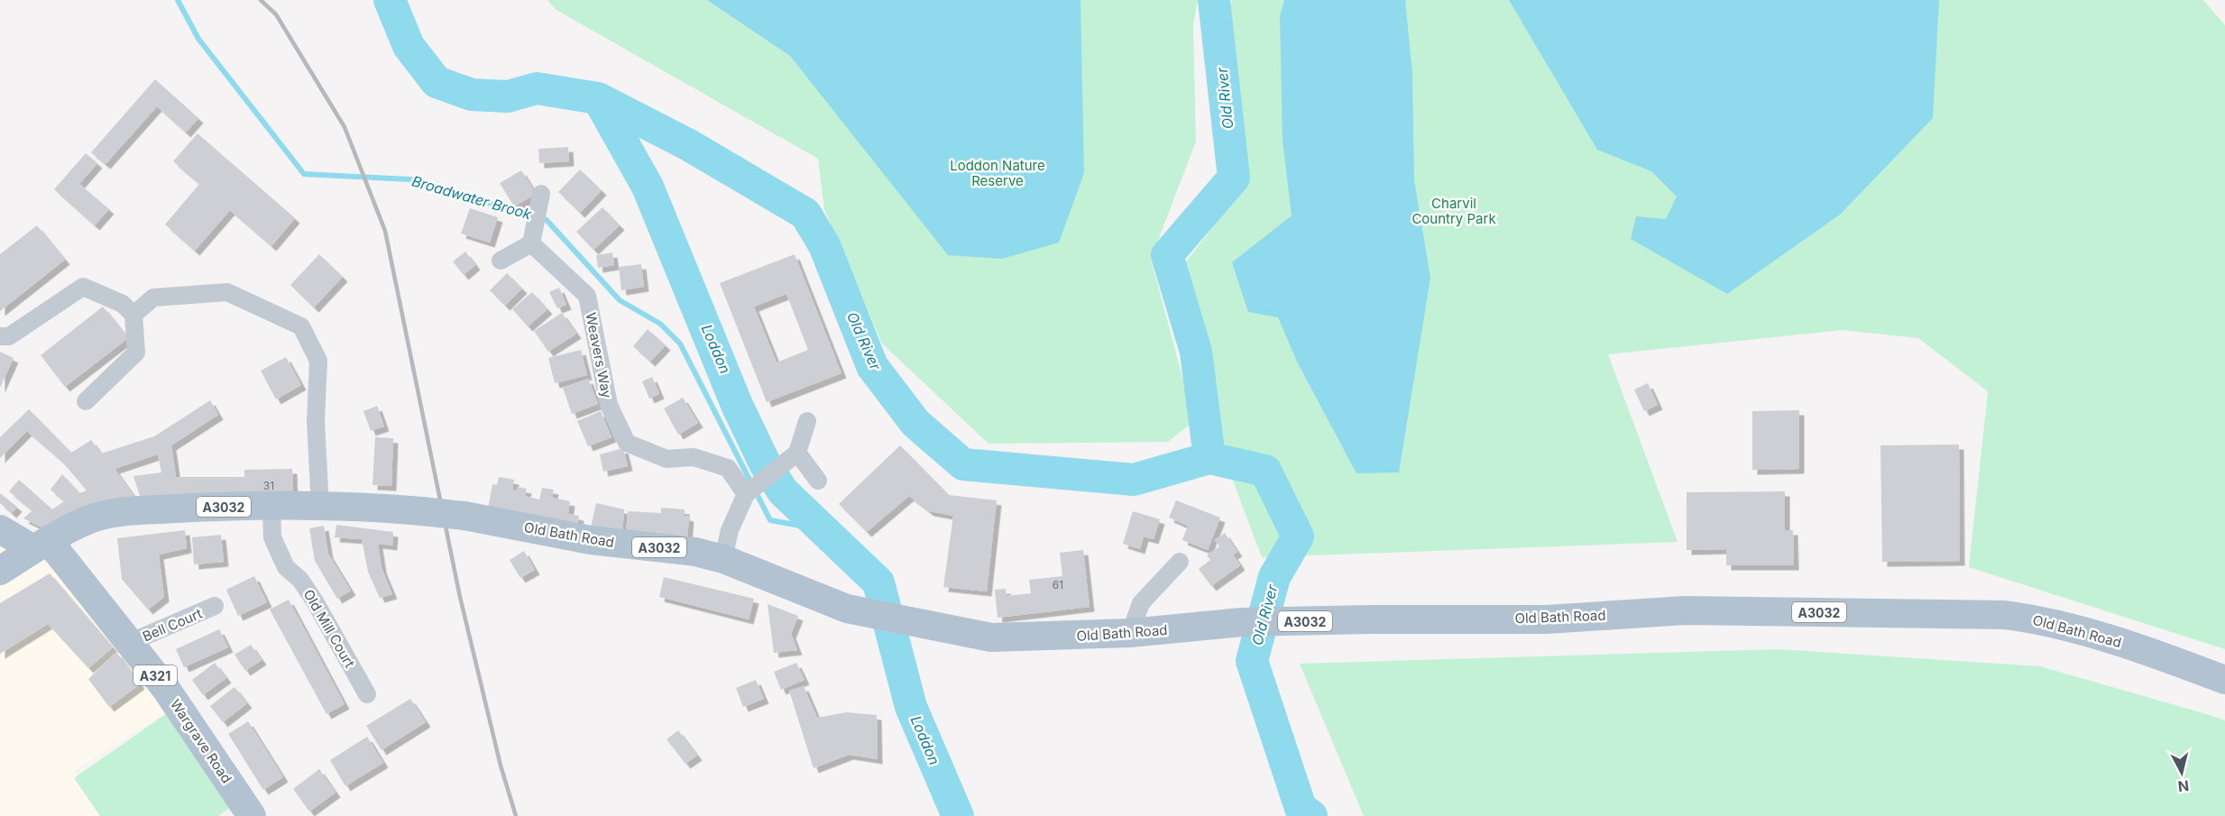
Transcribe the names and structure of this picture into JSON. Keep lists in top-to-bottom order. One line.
{"streets":{"main road":["A3032","Old Bath Road","A321","Wargrave Road"],"street":["Weavers Way","Bell Court","Old Mill Court"]},"crossings":[["A3032","Old Bath Road"],["A3032","A321"],["A3032","Wargrave Road"],["Old Bath Road","Old Mill Court"],["Old Bath Road","A321"],["Old Bath Road","Wargrave Road"],["Bell Court","Wargrave Road"],["A321","Wargrave Road"]],"water":["Old River","Broadwater Brook","Loddon"],"parks":["Loddon Nature Reserve","Charvil Country Park"],"house_numbers":["31","61"],"north":"bottom"}
